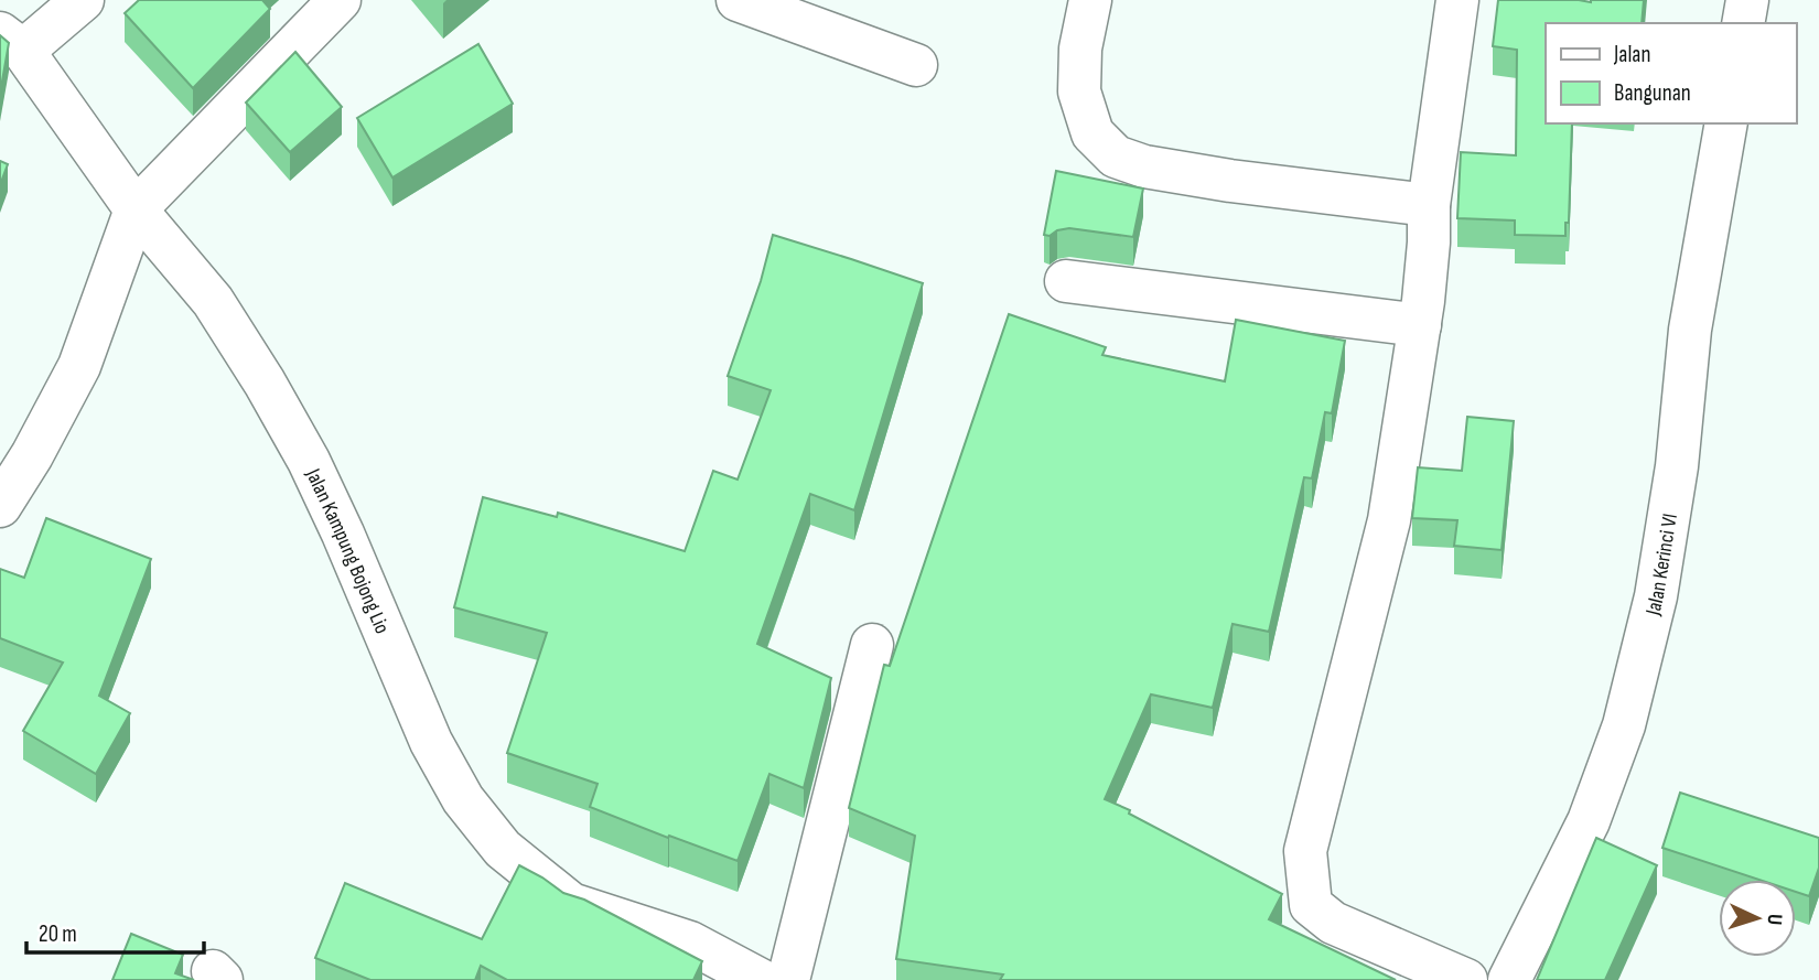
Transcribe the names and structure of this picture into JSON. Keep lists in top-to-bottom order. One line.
{"streets":{"street":["Jalan Kampung Bojong Lio","Jalan Kerinci VI"]},"legend":["Jalan","Bangunan"],"scale_bar":"20 m","north":"right"}
